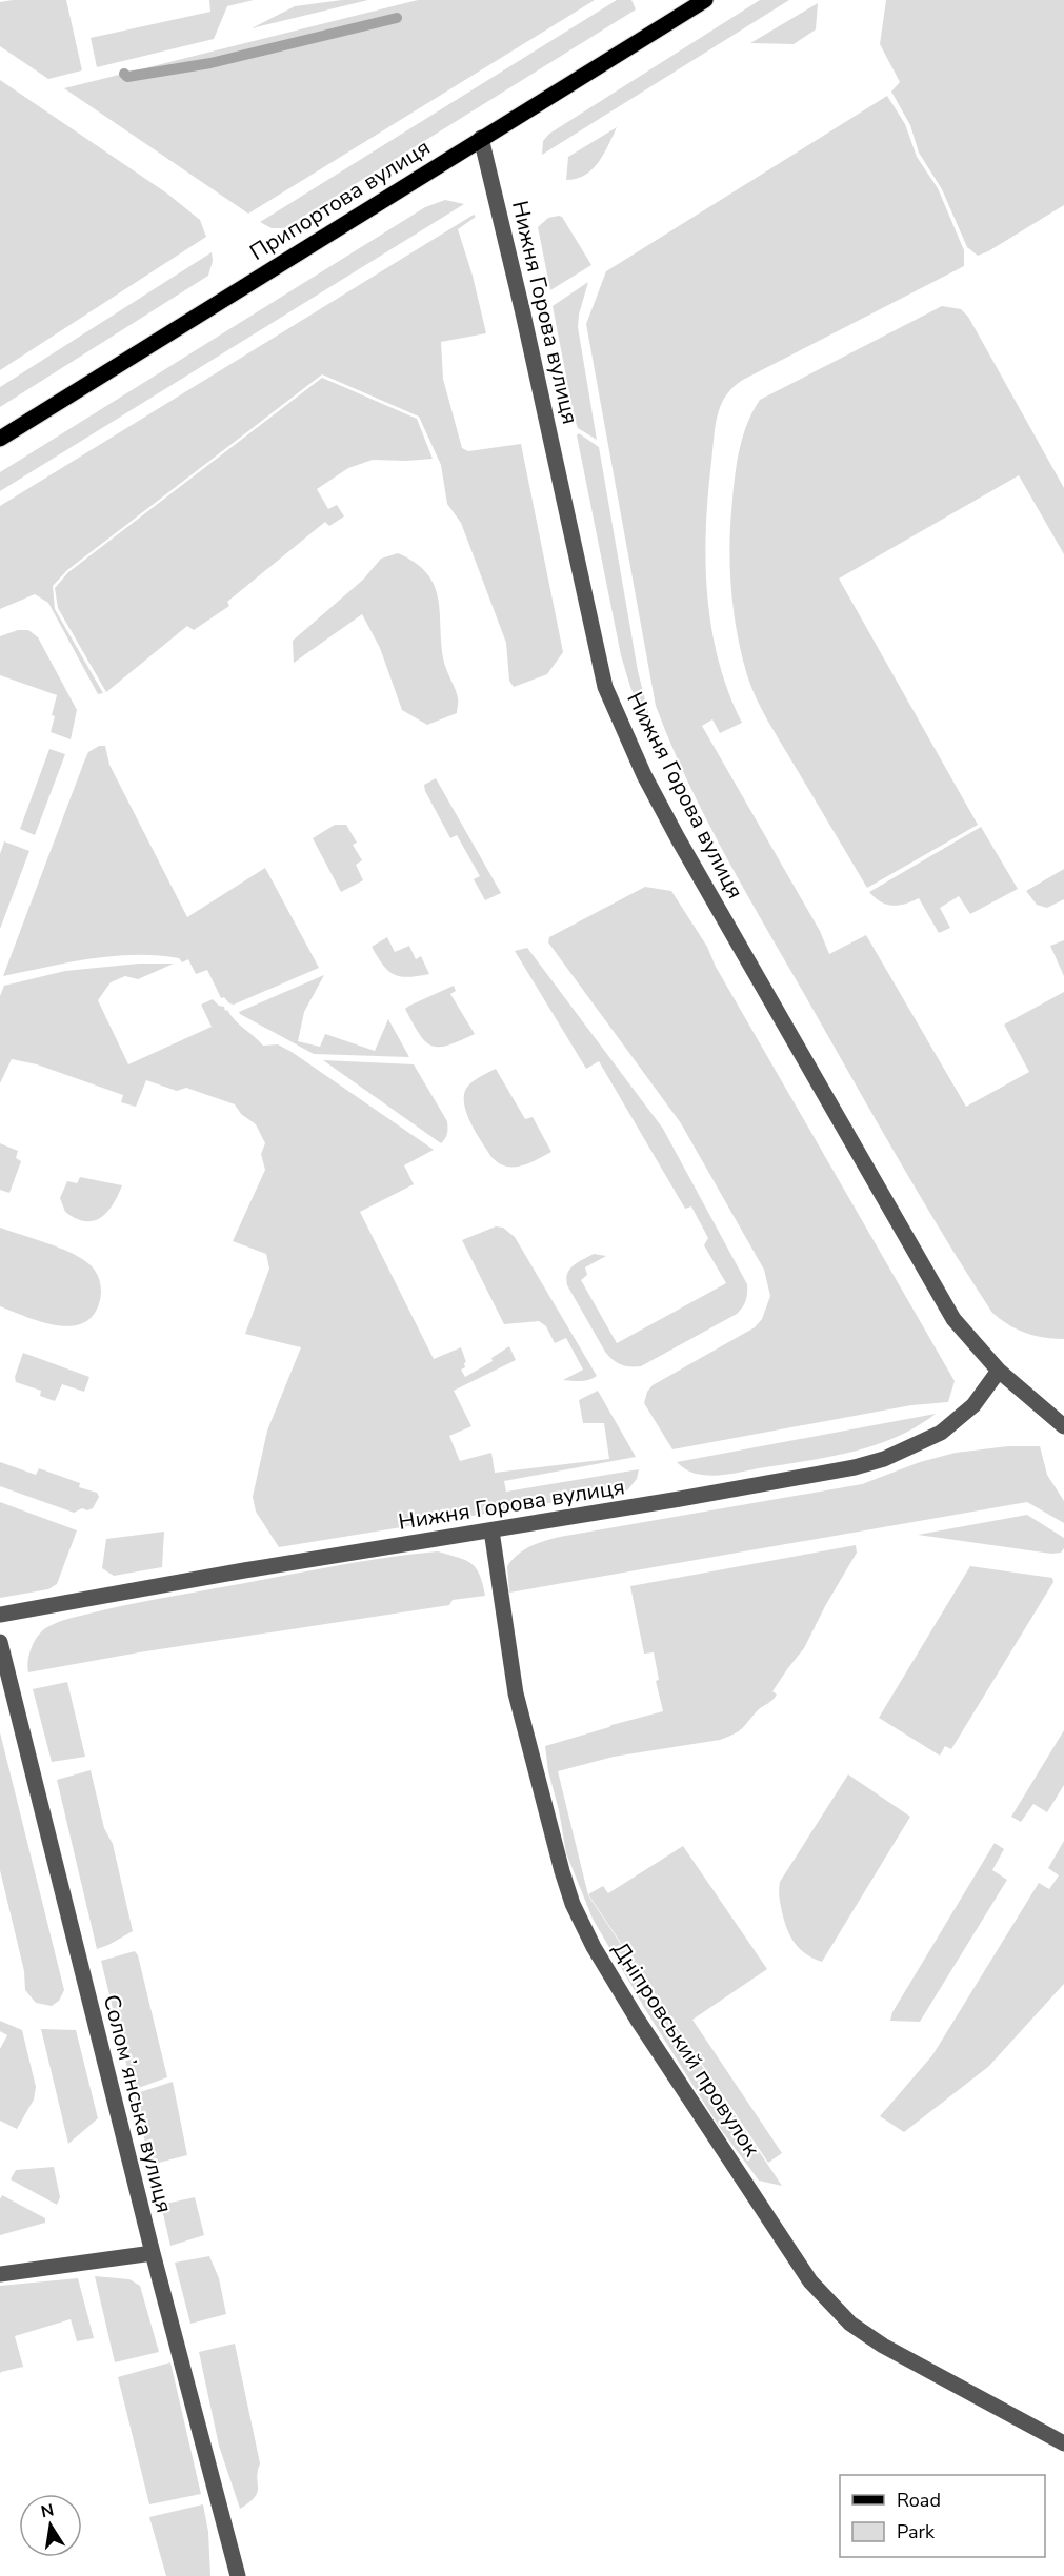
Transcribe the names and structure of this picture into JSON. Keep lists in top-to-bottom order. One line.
{"streets":{"main road":["Припортова вулиця"],"street":["Нижня Горова вулиця","Дніпровський провулок","Соломʼянська вулиця"]},"crossings":[["Припортова вулиця","Нижня Горова вулиця"],["Нижня Горова вулиця","Дніпровський провулок"]],"legend":["Road","Park"],"north":"top"}
